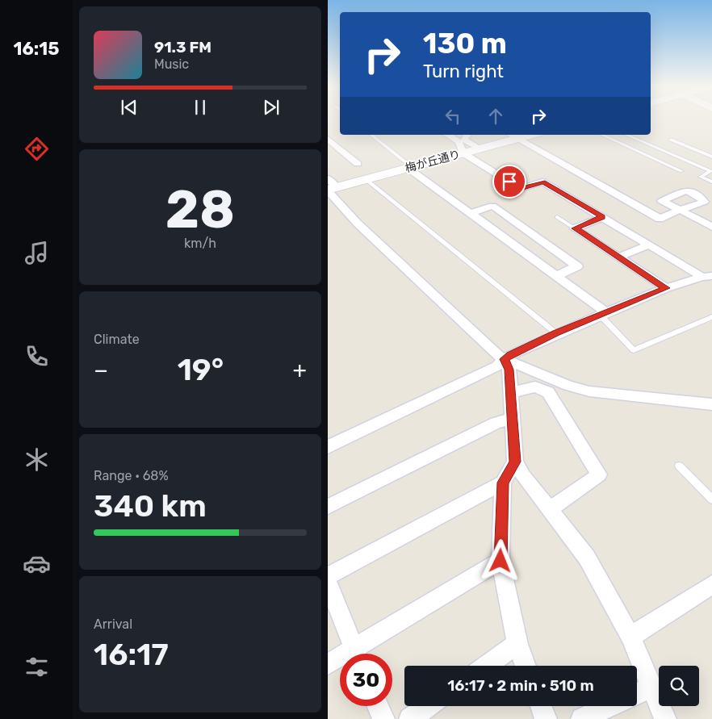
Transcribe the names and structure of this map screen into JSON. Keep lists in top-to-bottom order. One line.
{"streets":{"street":["梅が丘通り"]},"page":{"tabs":"16:15","turn":["130 m","Turn right"],"song":["91.3 FM","Music"],"tile":[["28","km/h"],"Climate",["Range · 68%","340 km"],["Arrival","16:17"]],"heat":["−","19°","+"],"limit":"30","trip":"16:17 · 2 min · 510 m"}}
